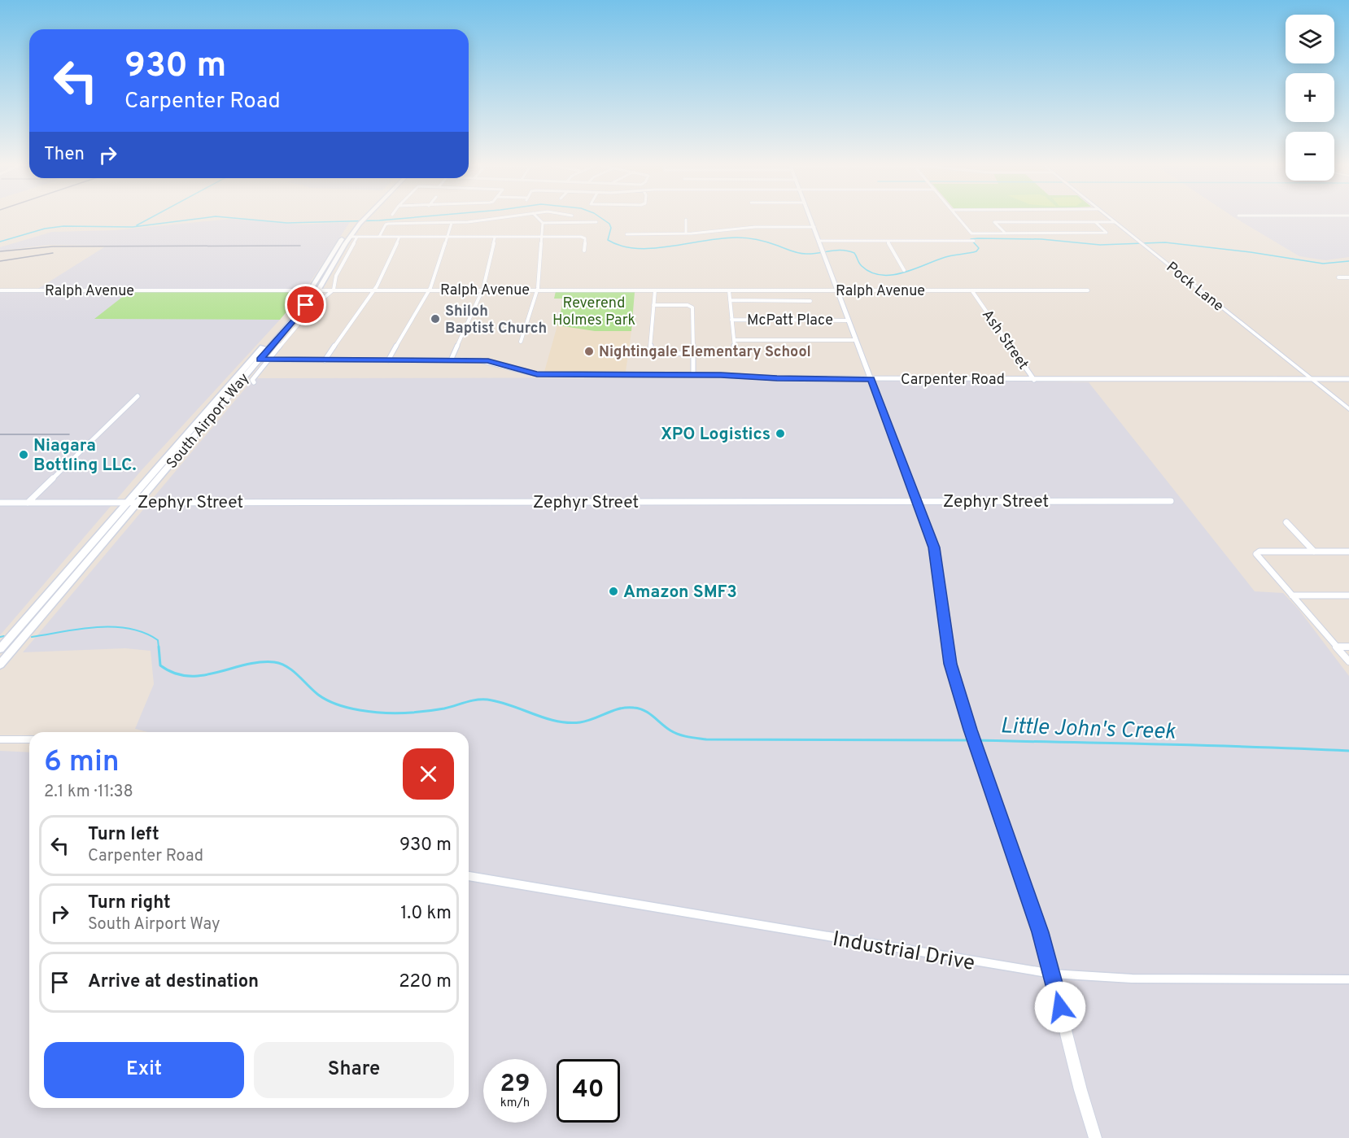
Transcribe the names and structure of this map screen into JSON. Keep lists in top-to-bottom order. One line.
{"streets":{"main road":["South Airport Way"],"street":["Pock Lane","Ralph Avenue","McPatt Place","Ash Street","Carpenter Road","Zephyr Street","Industrial Drive"]},"crossings":[["Pock Lane","Ash Street"],["Ralph Avenue","Ash Street"],["Ralph Avenue","South Airport Way"],["Ash Street","Carpenter Road"],["Carpenter Road","South Airport Way"],["South Airport Way","Zephyr Street"]],"water":["Little John's Creek"],"parks":["Reverend Holmes Park"],"places":["Shiloh Baptist Church","Nightingale Elementary School","XPO Logistics","Niagara Bottling LLC.","Amazon SMF3"],"page":{"map_buttons":["+","−"],"turn":["930 m","Carpenter Road"],"then":"Then","heading":["6 min","2.1 km · 11:38"],"list":[{"name":"Turn left","note":"Carpenter Road","value":"930 m"},{"name":"Turn right","note":"South Airport Way","value":"1.0 km"},{"name":"Arrive at destination","value":"220 m"}],"buttons":["Exit","Share"],"speed":"29 km/h","limit":"40"}}
